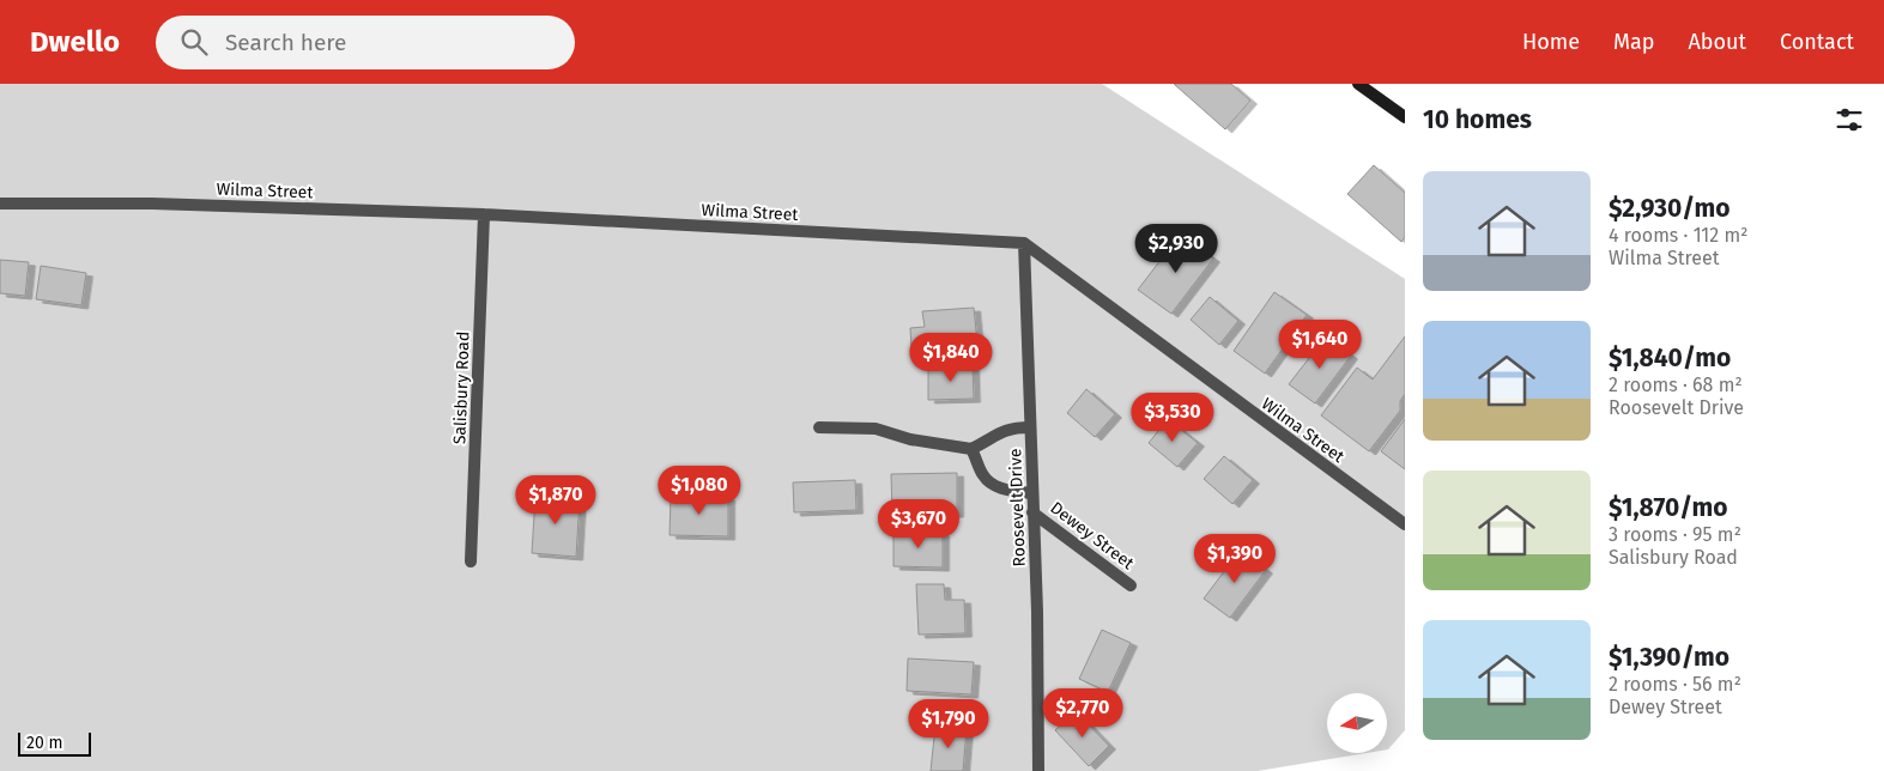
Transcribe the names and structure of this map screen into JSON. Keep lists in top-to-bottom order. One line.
{"streets":{"street":["Wilma Street","Salisbury Road","Roosevelt Drive","Dewey Street"]},"crossings":[["Wilma Street","Salisbury Road"],["Wilma Street","Roosevelt Drive"],["Roosevelt Drive","Dewey Street"]],"scale_bar":"20 m","north":"left","page":{"header":"Dwello","search":"Search here","nav":["Home","Map","About","Contact"],"heading":"10 homes","list":[{"name":"$2,930/mo","note":"4 rooms · 112 m² · Wilma Street"},{"name":"$1,840/mo","note":"2 rooms · 68 m² · Roosevelt Drive"},{"name":"$1,870/mo","note":"3 rooms · 95 m² · Salisbury Road"},{"name":"$1,390/mo","note":"2 rooms · 56 m² · Dewey Street"}],"price":["$2,930","$1,640","$1,840","$3,530","$1,080","$1,870","$3,670","$1,390","$2,770","$1,790"],"scale":"20 m"}}
